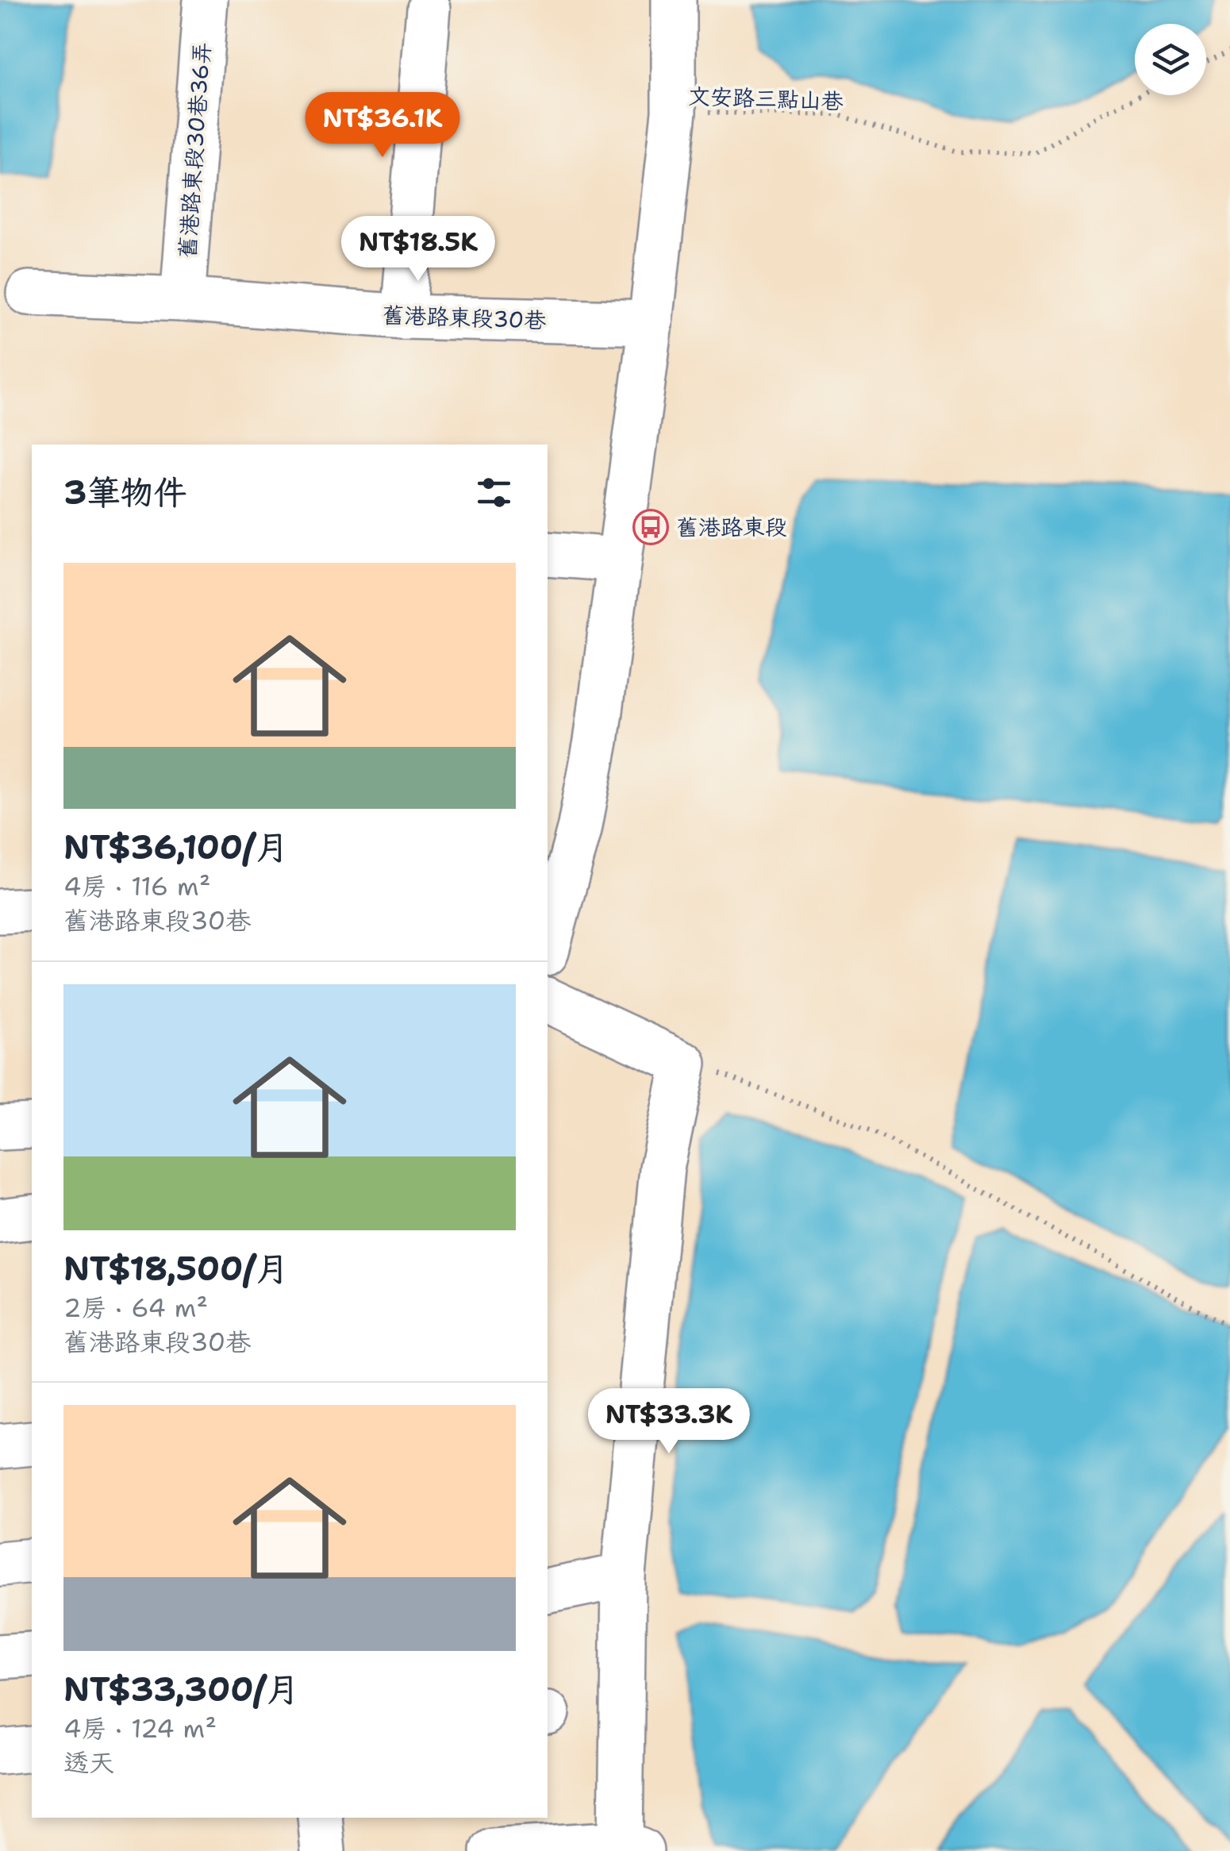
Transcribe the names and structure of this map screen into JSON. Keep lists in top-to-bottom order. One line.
{"streets":{"street":["舊港路東段30巷36弄","舊港路東段30巷"],"path":["文安路三點山巷"]},"crossings":[["舊港路東段30巷36弄","舊港路東段30巷"]],"places":{"bus stop":["舊港路東段"]},"page":{"price":["NT$36.1K","NT$18.5K","NT$33.3K"],"heading":"3筆物件","list":[{"name":"NT$36,100/月","note":"4房 · 116 m² · 舊港路東段30巷"},{"name":"NT$18,500/月","note":"2房 · 64 m² · 舊港路東段30巷"},{"name":"NT$33,300/月","note":"4房 · 124 m² · 透天"}]}}
